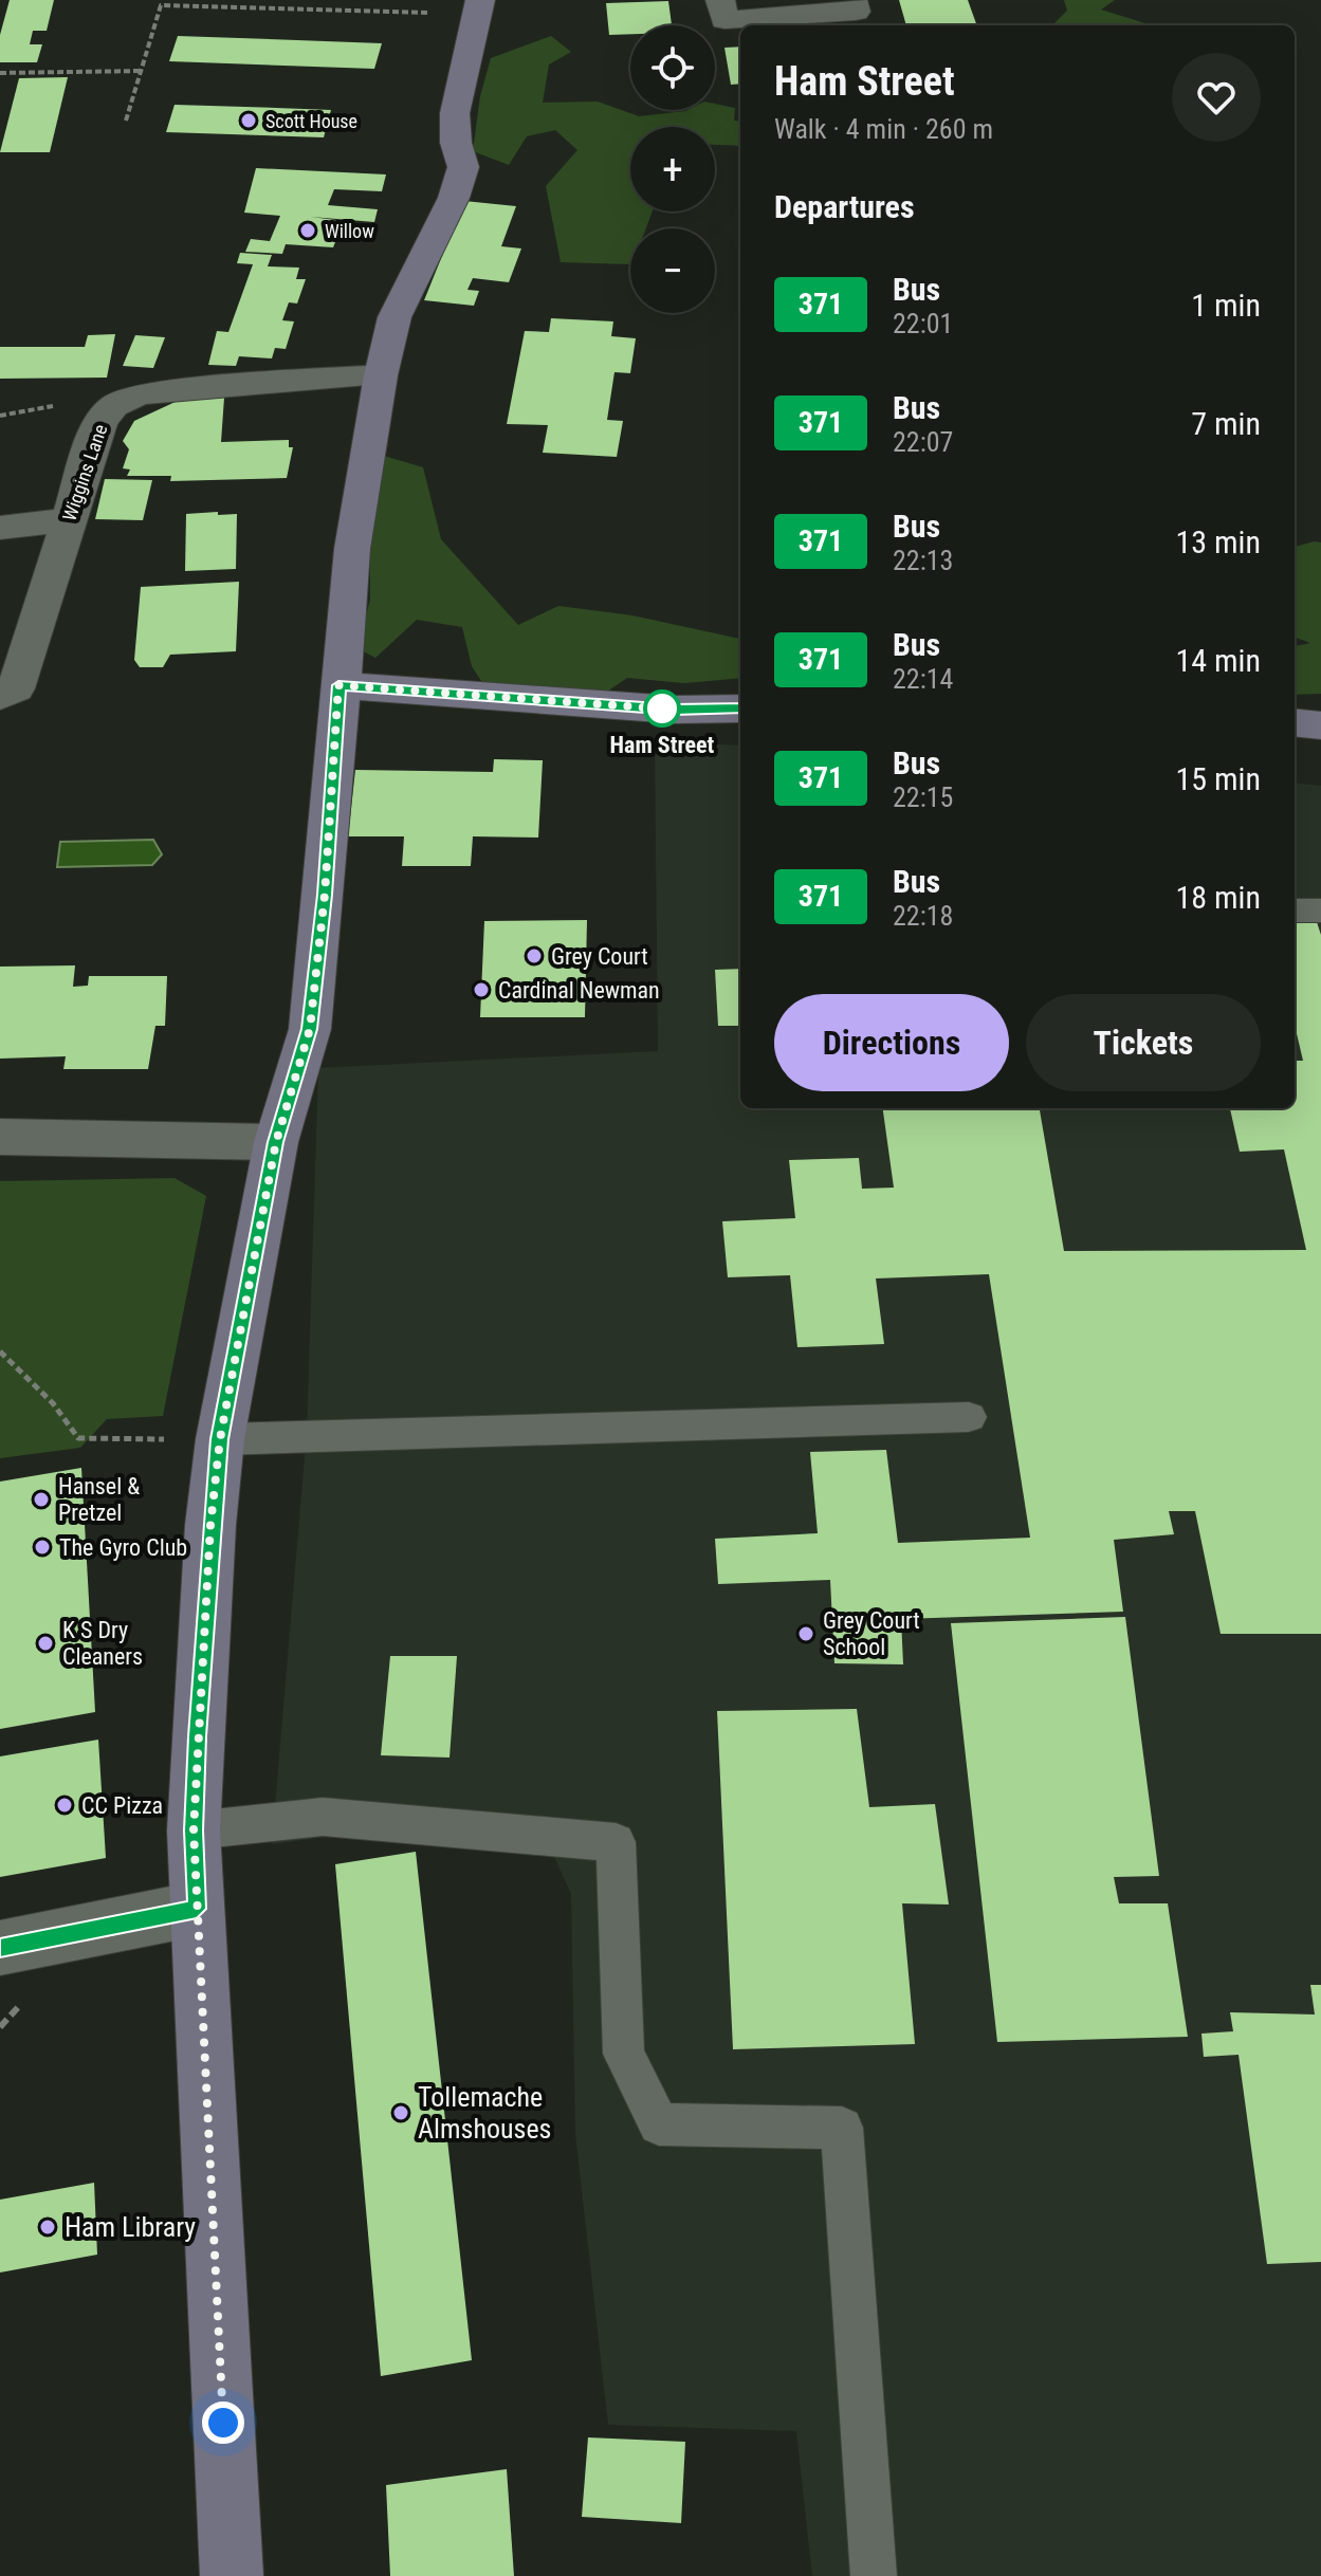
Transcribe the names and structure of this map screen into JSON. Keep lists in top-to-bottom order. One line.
{"streets":{"street":["Wiggins Lane"]},"places":["Scott House","Willow","Ham Street","Grey Court","Cardinal Newman","Hansel & Pretzel","The Gyro Club","Grey Court School","K S Dry Cleaners","CC Pizza","Tollemache Almshouses","Ham Library"],"lines":["bus line 371"],"page":{"map_buttons":["+","−"],"heading":[["Ham Street","Walk · 4 min · 260 m"],"Departures"],"list":[{"mark":"371","name":"Bus","note":"22:01","value":"1 min"},{"mark":"371","name":"Bus","note":"22:07","value":"7 min"},{"mark":"371","name":"Bus","note":"22:13","value":"13 min"},{"mark":"371","name":"Bus","note":"22:14","value":"14 min"},{"mark":"371","name":"Bus","note":"22:15","value":"15 min"},{"mark":"371","name":"Bus","note":"22:18","value":"18 min"}],"buttons":["Directions","Tickets"]}}
